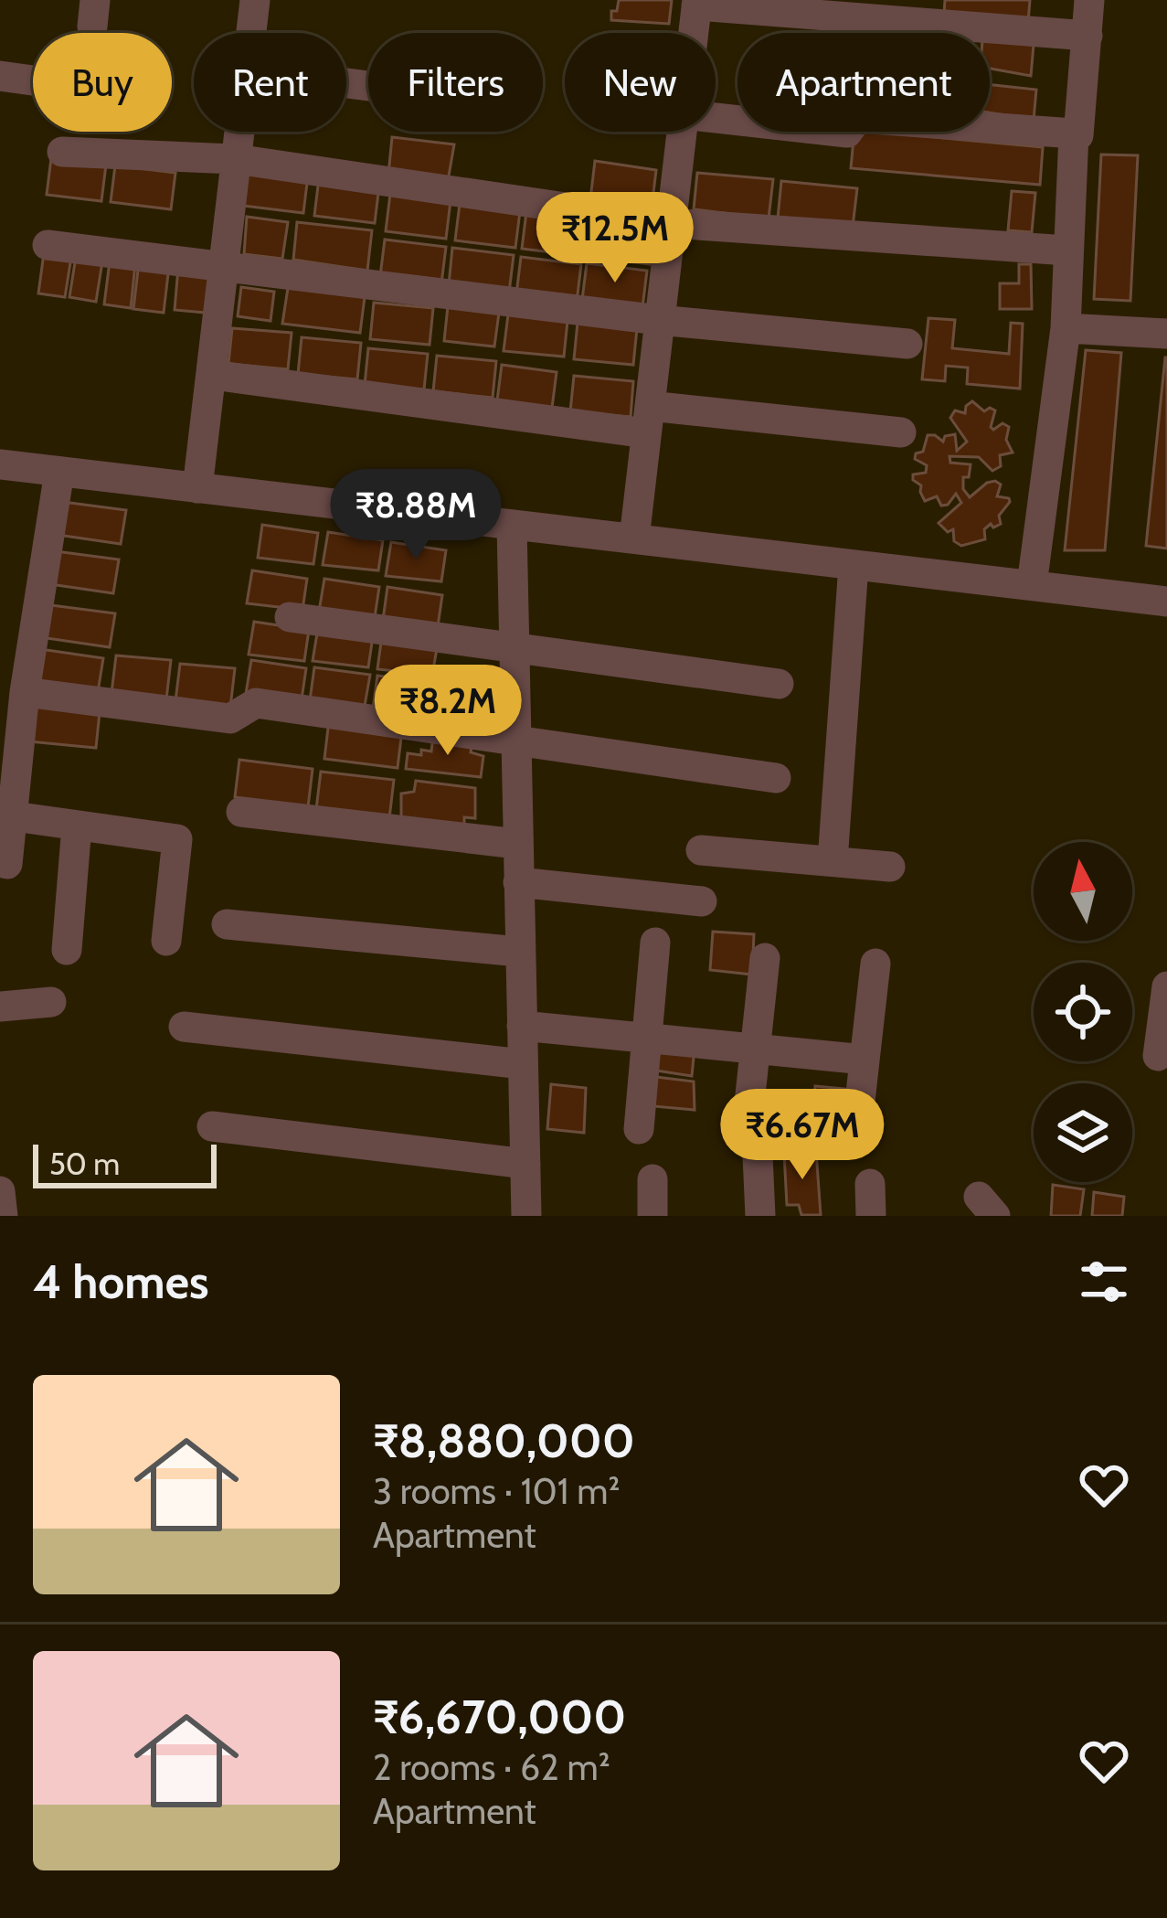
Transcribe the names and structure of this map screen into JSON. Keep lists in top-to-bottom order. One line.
{"scale_bar":"50 m","north":"top","page":{"chip":["Buy","Rent","Filters","New","Apartment"],"price":["₹12.5M","₹8.88M","₹8.2M","₹6.67M"],"scale":"50 m","heading":"4 homes","list":[{"name":"₹8,880,000","note":"3 rooms · 101 m² · Apartment"},{"name":"₹6,670,000","note":"2 rooms · 62 m² · Apartment"}]}}
